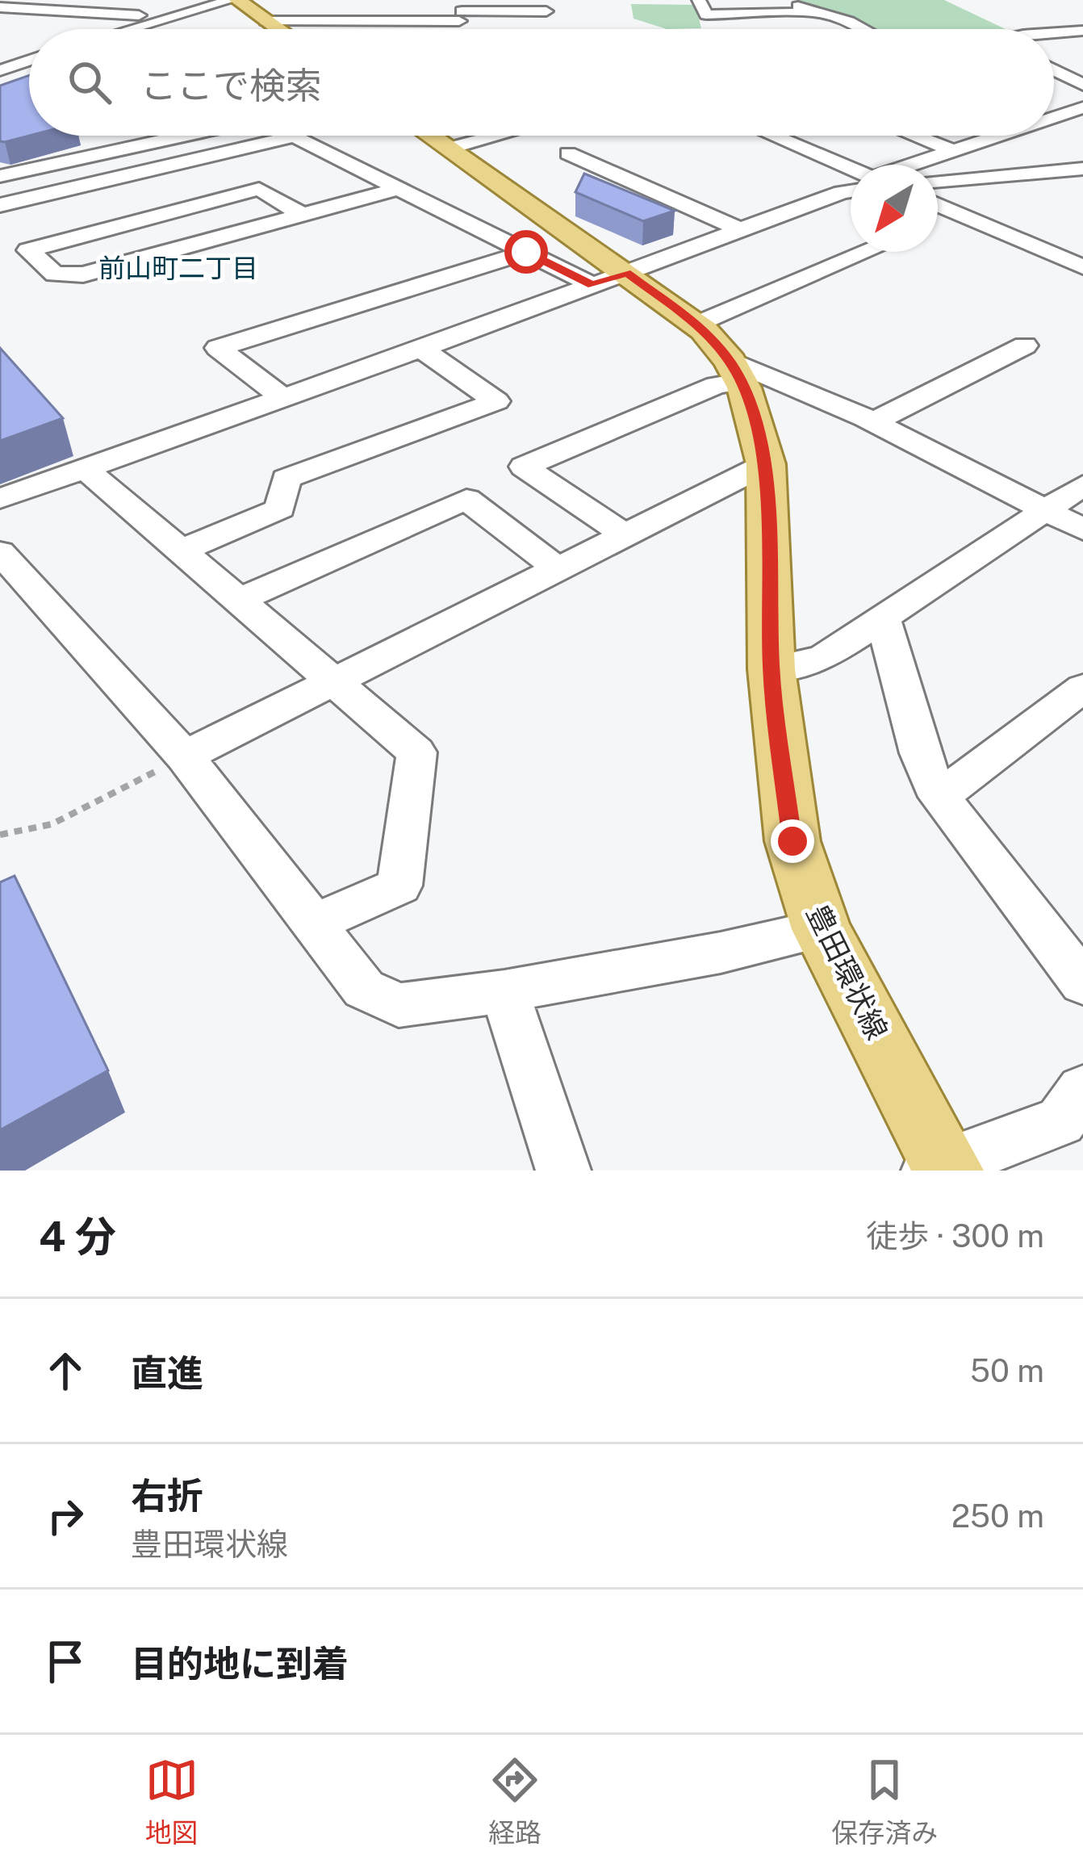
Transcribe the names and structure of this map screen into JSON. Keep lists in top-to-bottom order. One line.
{"streets":{"main road":["豊田環状線"]},"districts":["前山町二丁目"],"north":"bottom left","page":{"search":"ここで検索","heading":["4 分","徒歩 · 300 m"],"list":[["直進","50 m"],["右折","豊田環状線","250 m"],"目的地に到着"],"nav":["地図","経路","保存済み"]}}
